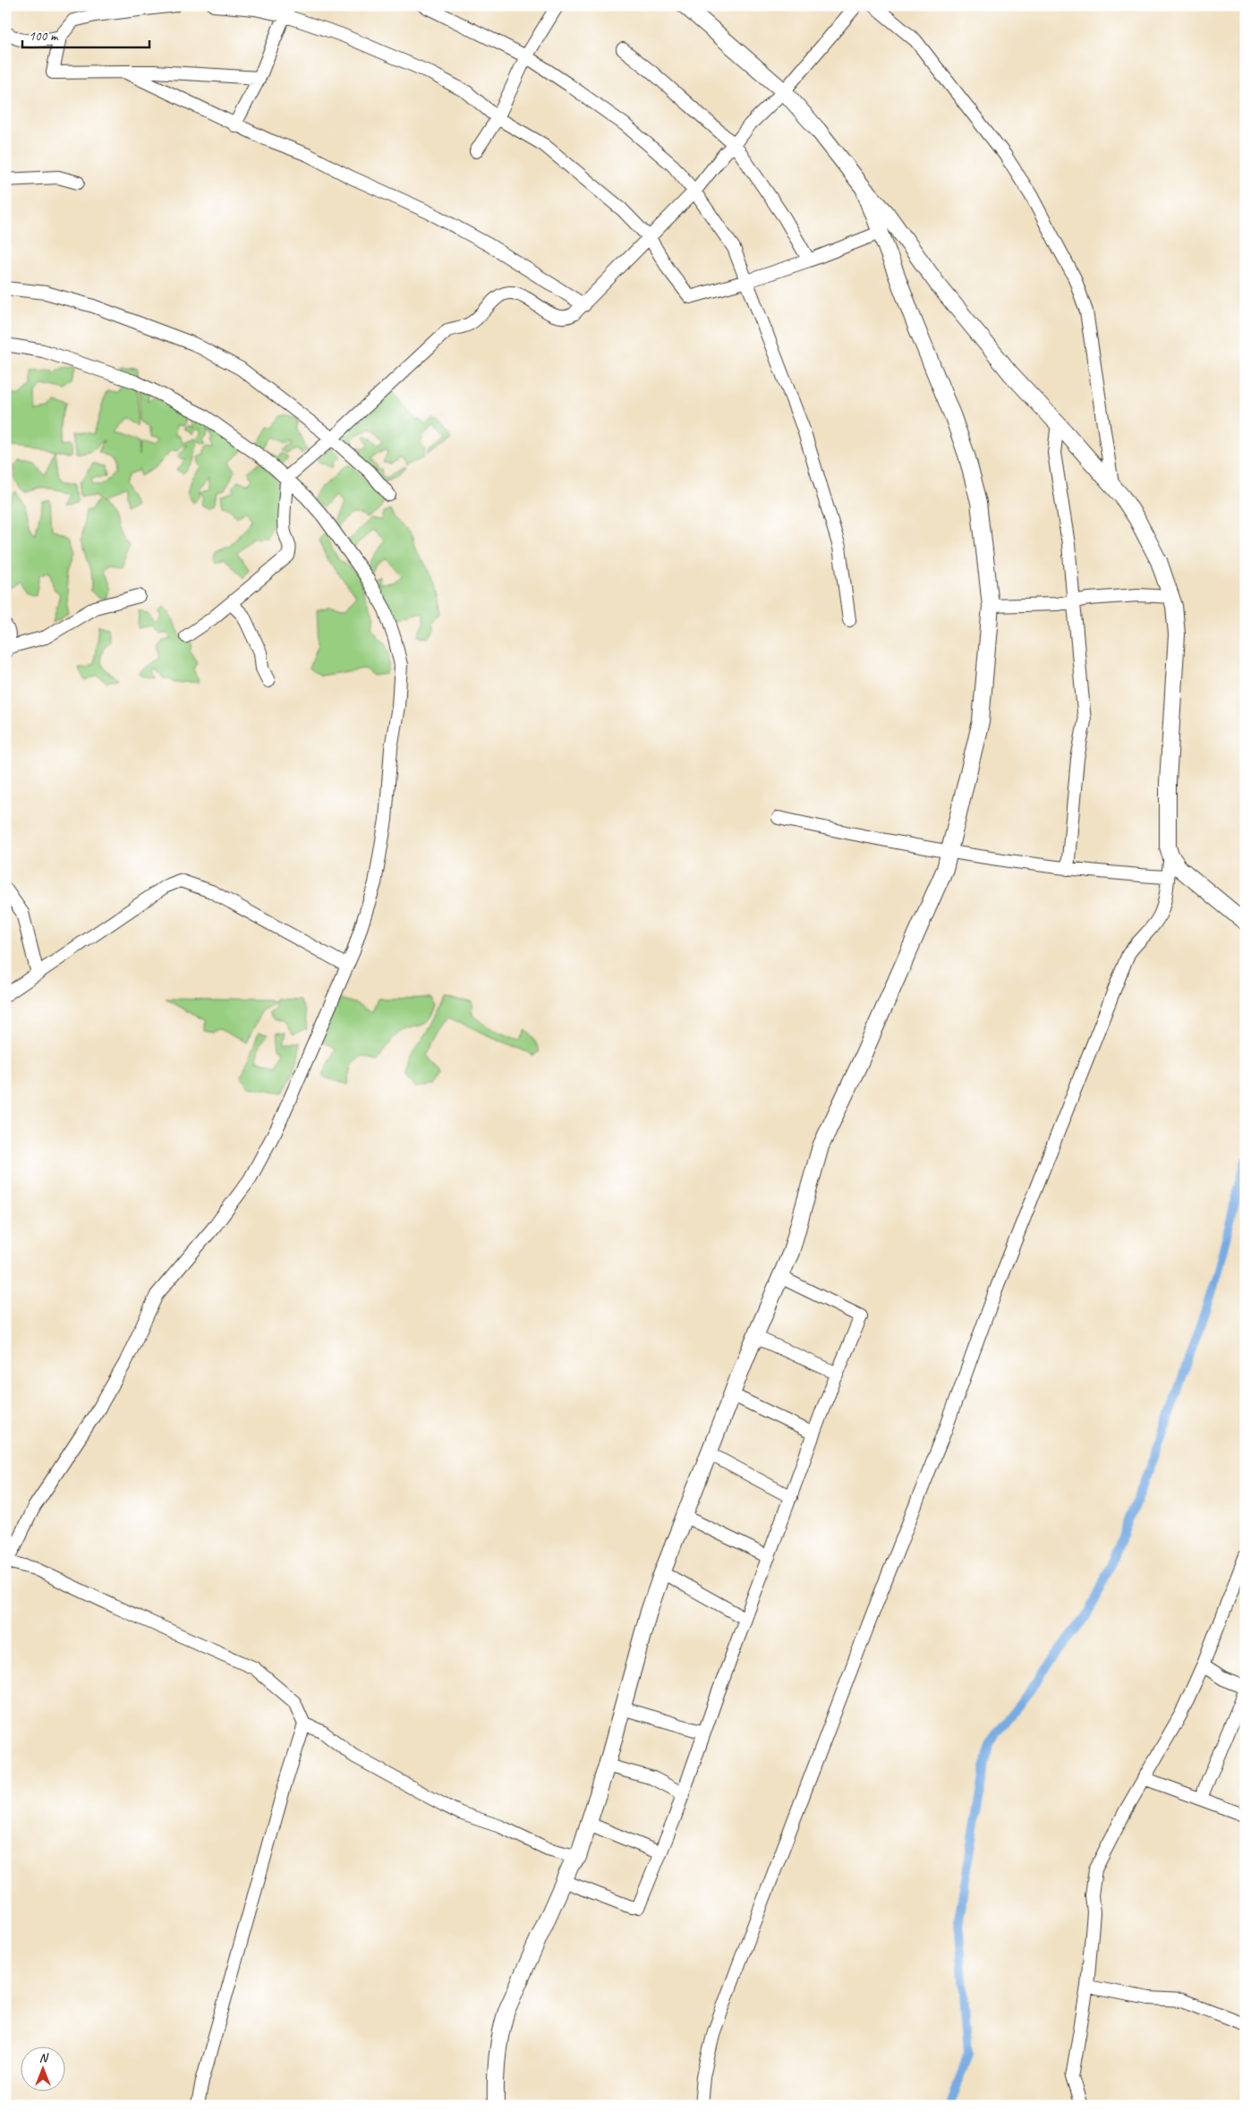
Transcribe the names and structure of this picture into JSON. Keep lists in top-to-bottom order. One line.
{"scale_bar":"100 m","north":"top"}
